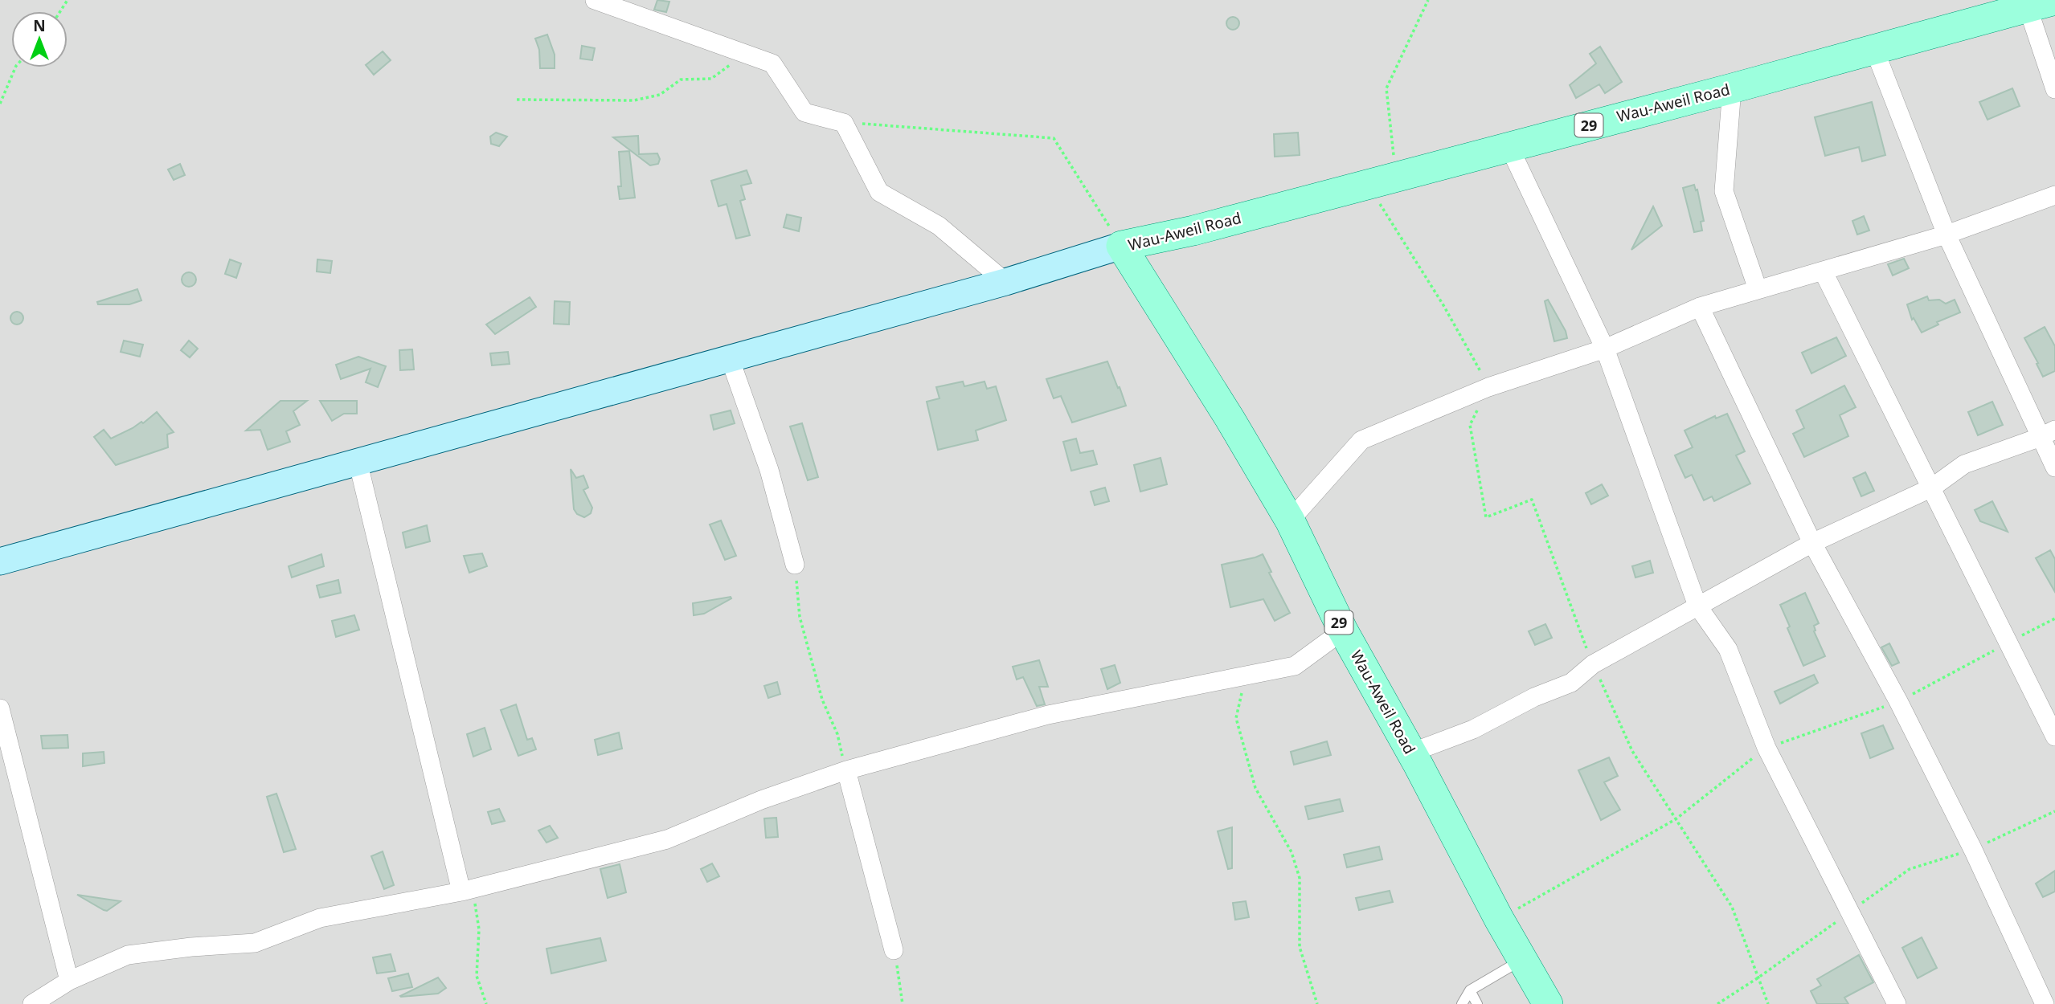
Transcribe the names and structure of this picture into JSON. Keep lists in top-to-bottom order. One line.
{"streets":{"main road":["Wau-Aweil Road","29"]},"north":"top"}
